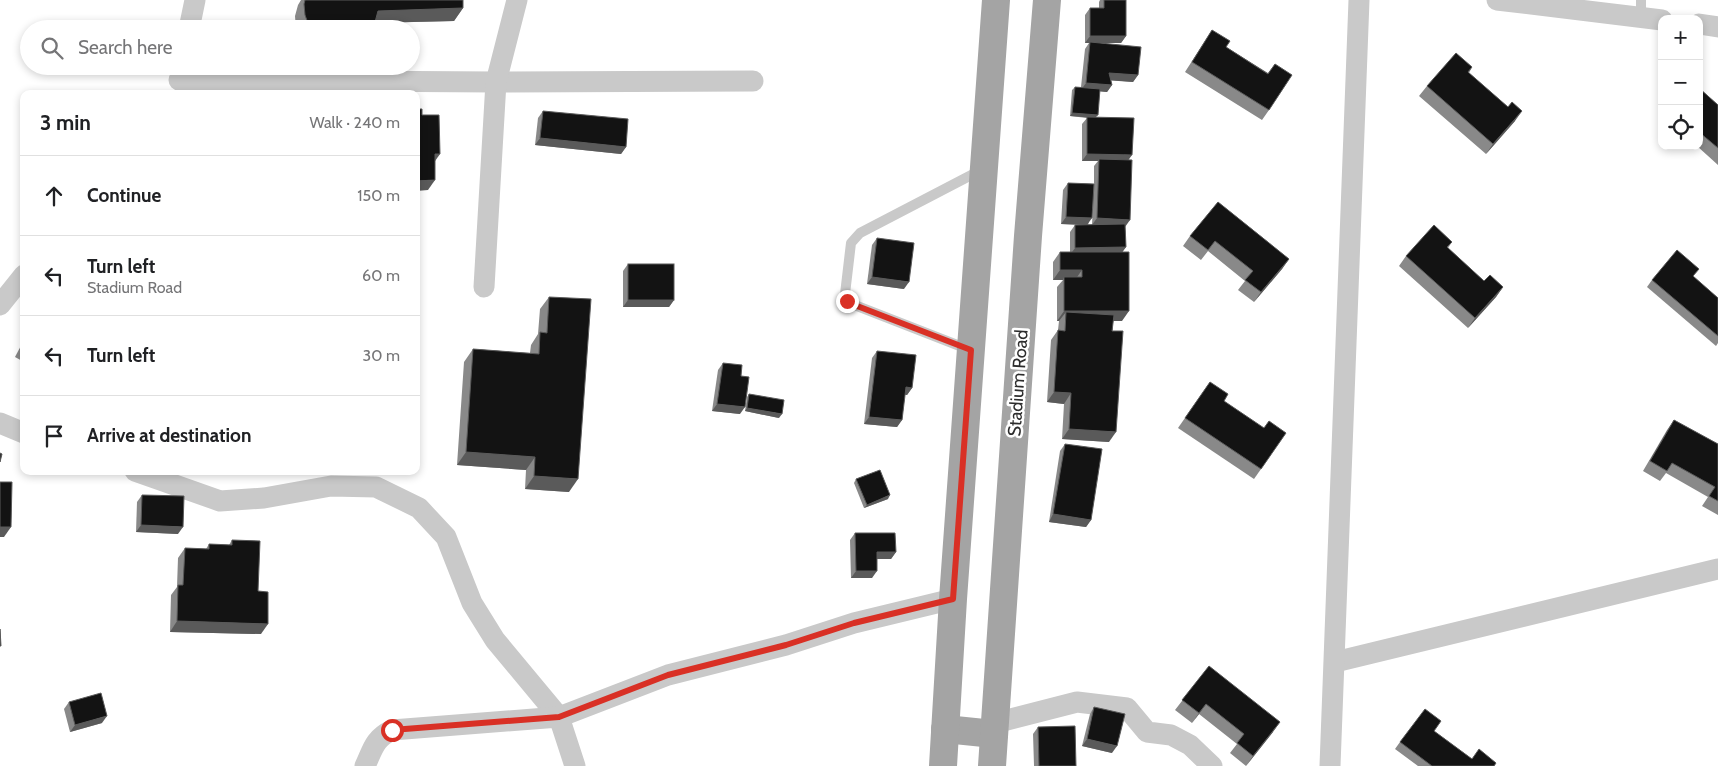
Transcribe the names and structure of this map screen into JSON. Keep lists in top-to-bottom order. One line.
{"streets":{"main road":["Stadium Road"]},"page":{"map_buttons":["+","−"],"search":"Search here","heading":["3 min","Walk · 240 m"],"list":[["Continue","150 m"],["Turn left","Stadium Road","60 m"],["Turn left","30 m"],"Arrive at destination"]}}
